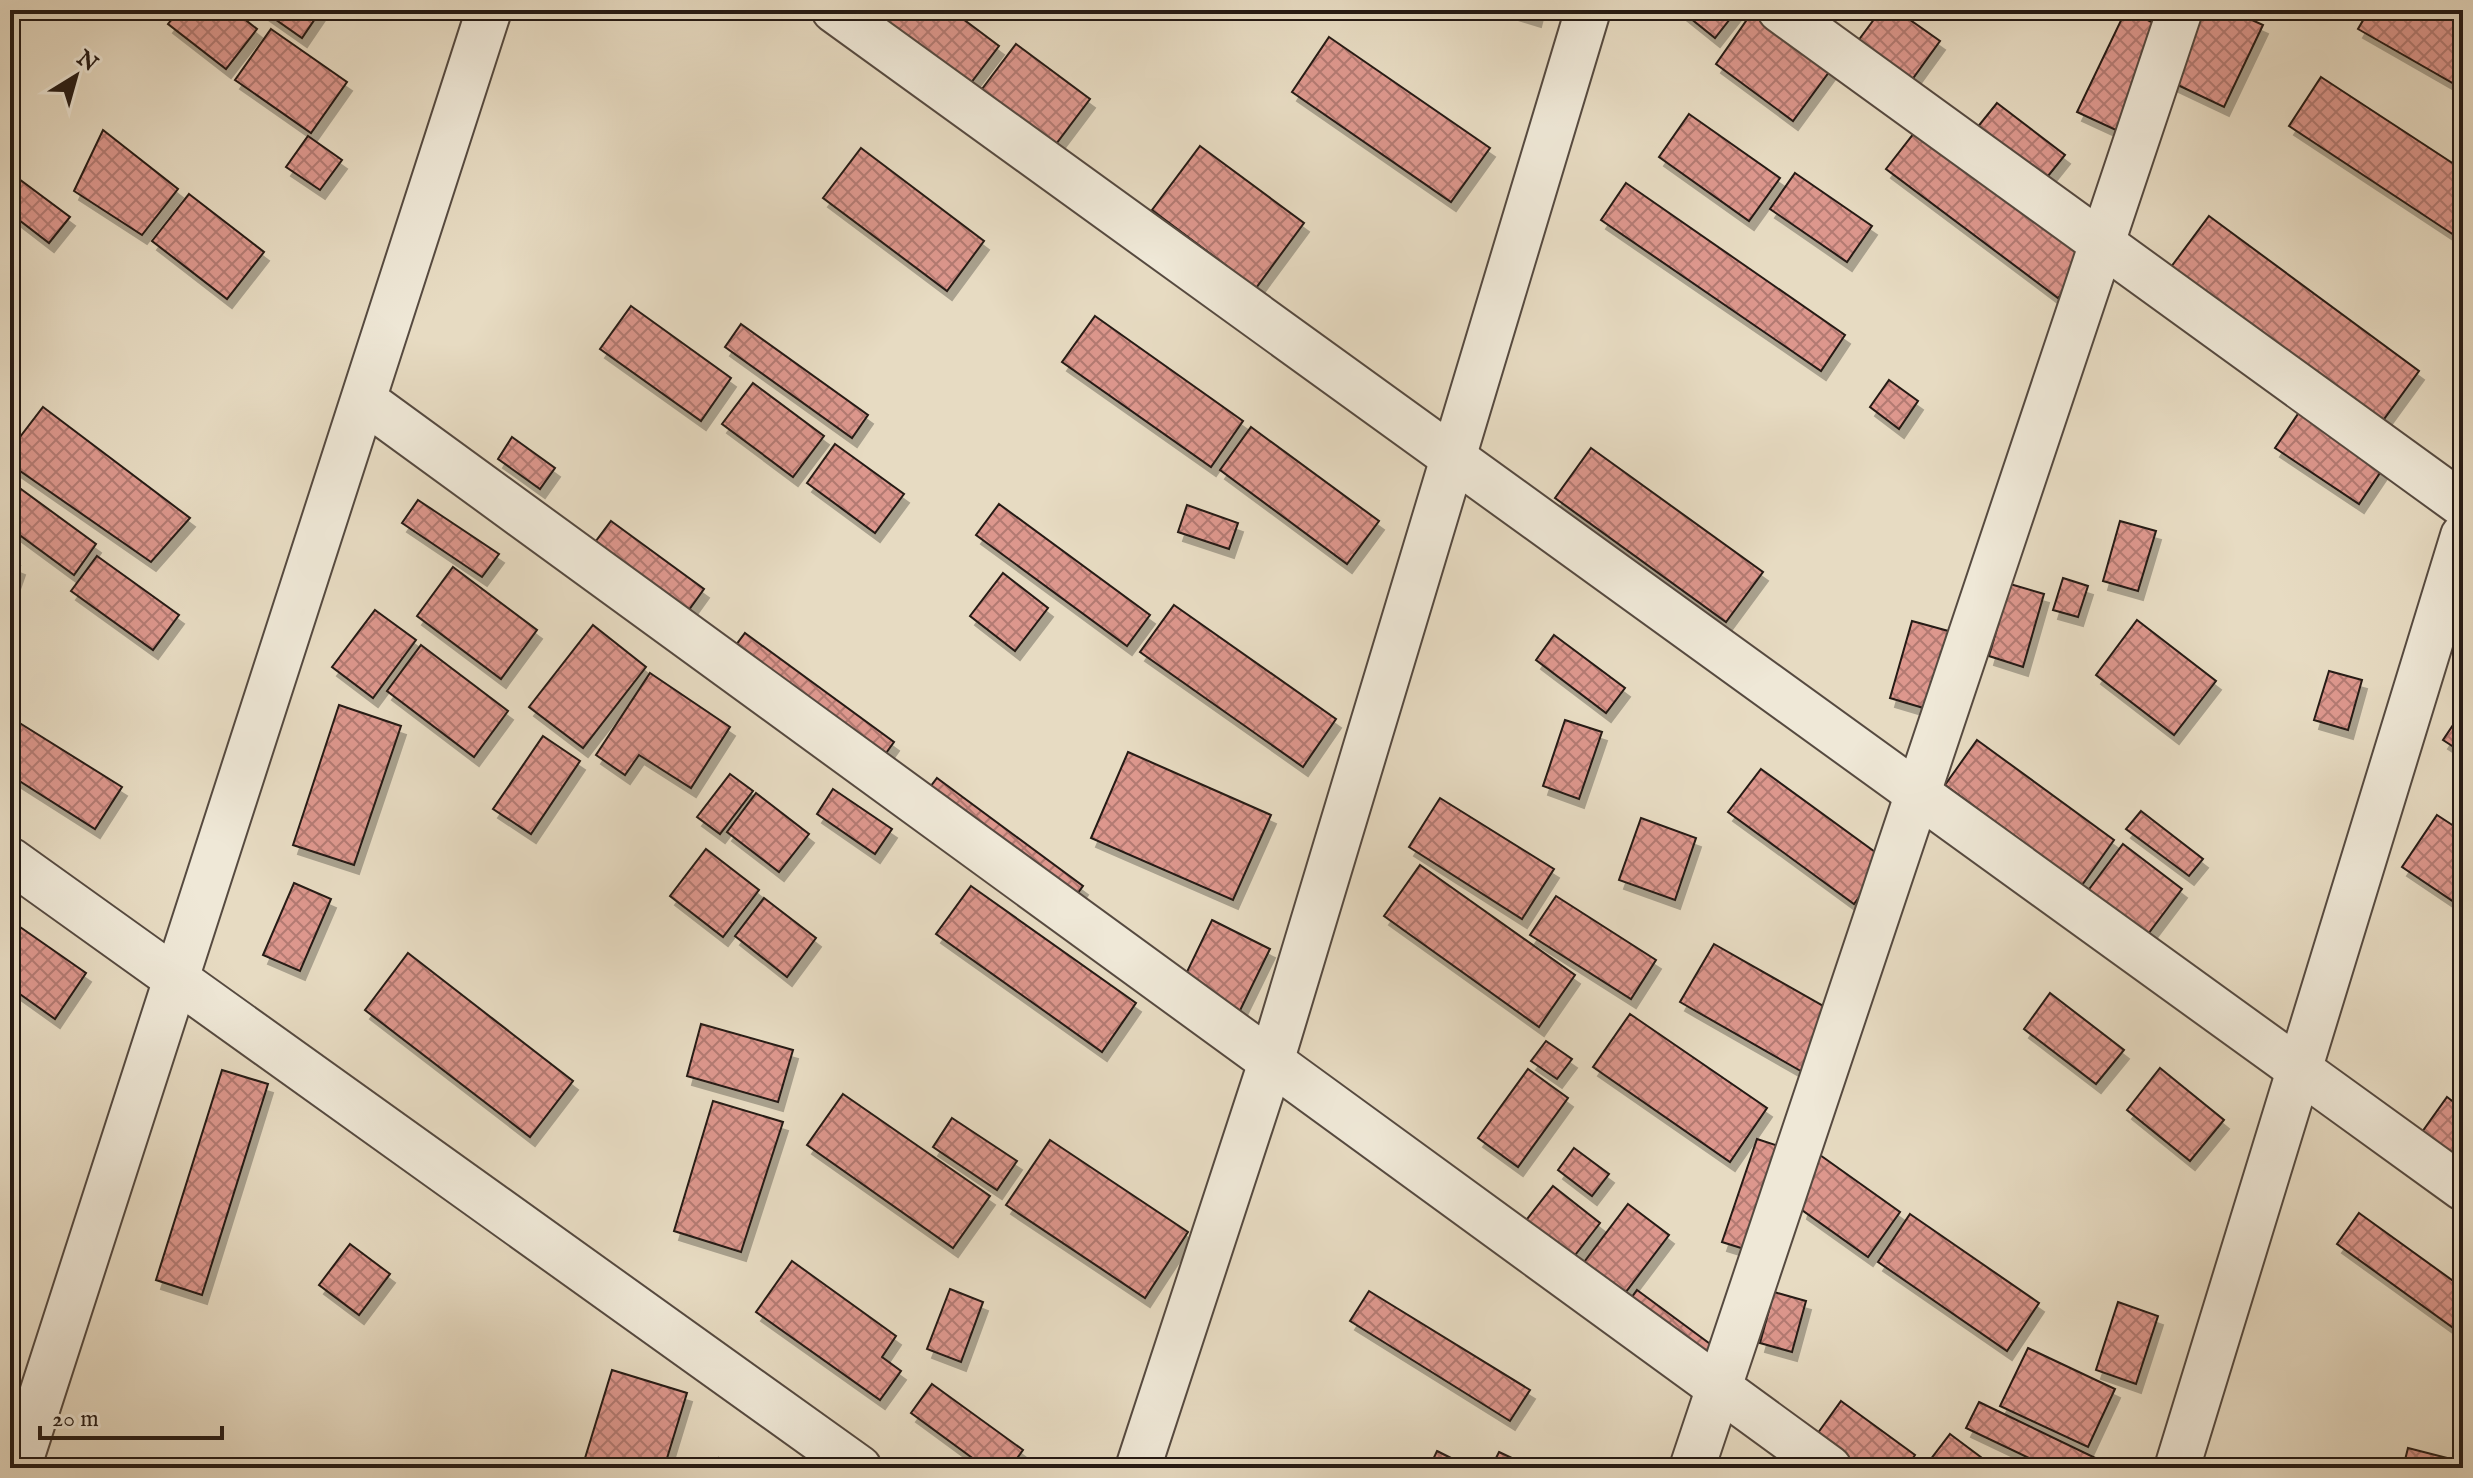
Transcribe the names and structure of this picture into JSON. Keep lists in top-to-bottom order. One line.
{"scale_bar":"20 m","north":"top right"}
